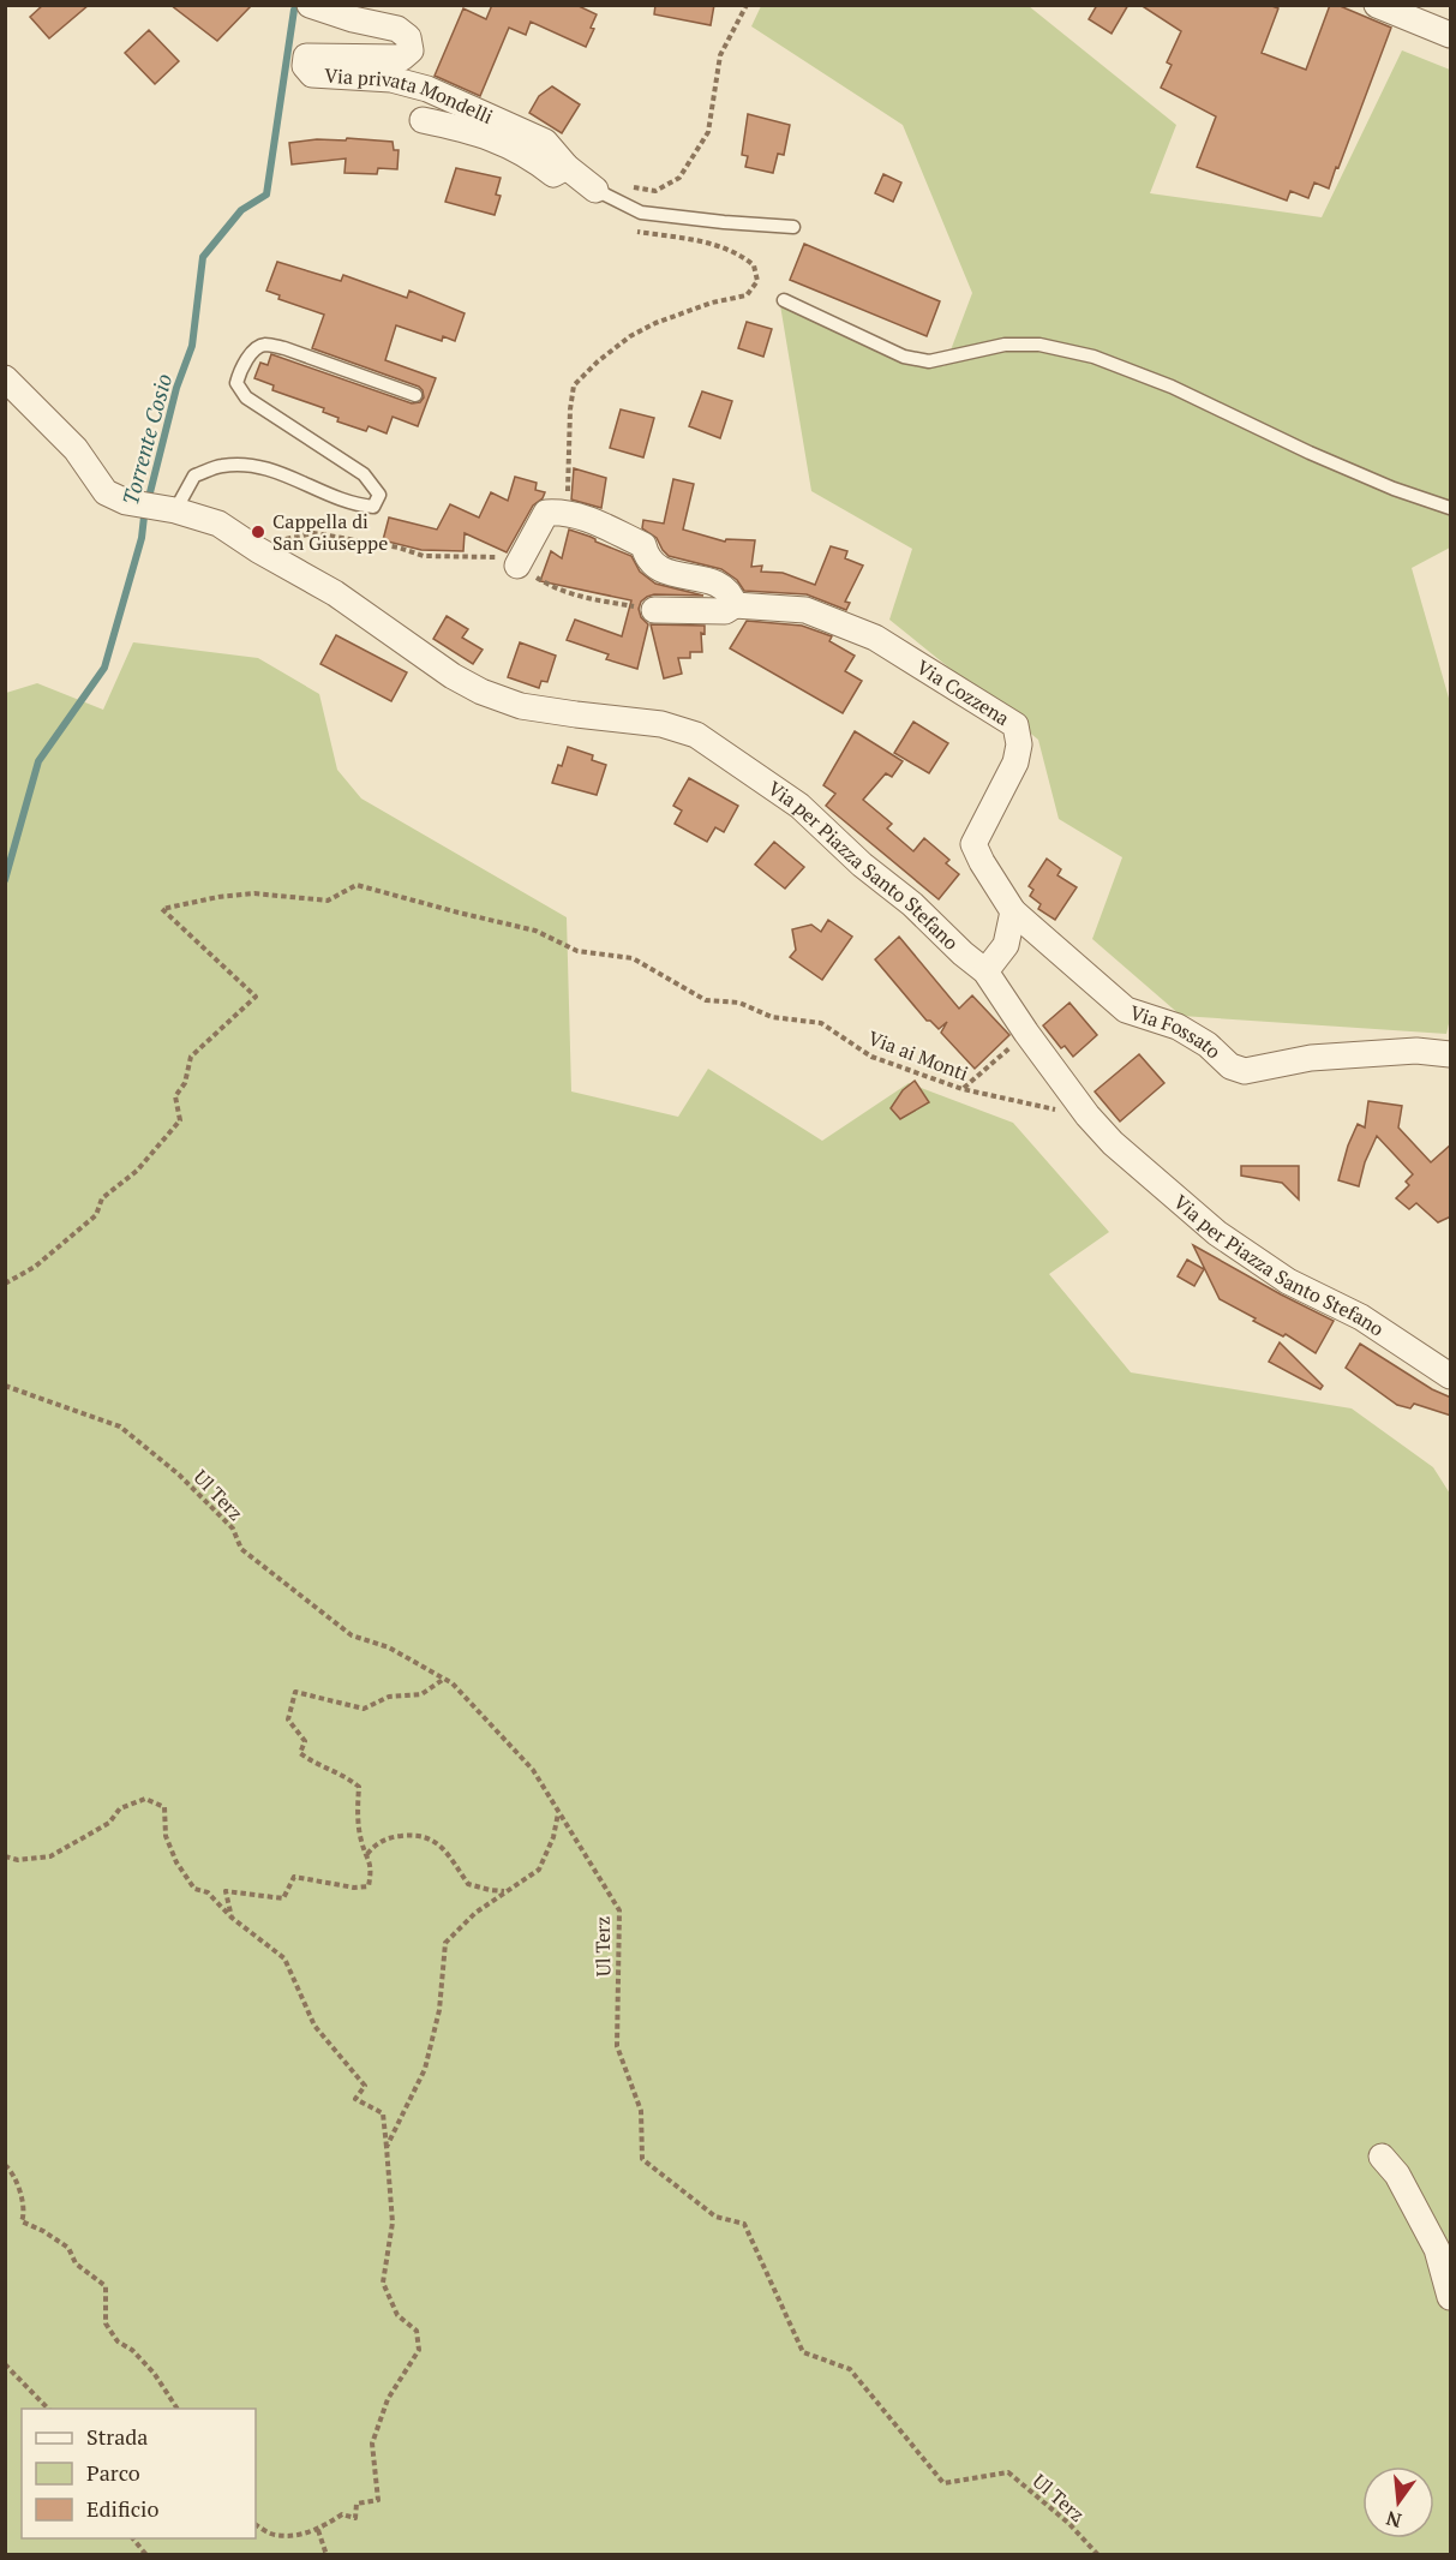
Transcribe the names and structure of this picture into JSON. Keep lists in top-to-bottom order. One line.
{"streets":{"street":["Via privata Mondelli","Via Cozzena","Via per Piazza Santo Stefano","Via Fossato"],"path":["Via ai Monti","Ul Terz"]},"crossings":[["Via Cozzena","Via Fossato"]],"water":["Torrente Cosio"],"places":["Cappella di San Giuseppe"],"legend":["Strada","Parco","Edificio"],"north":"bottom"}
